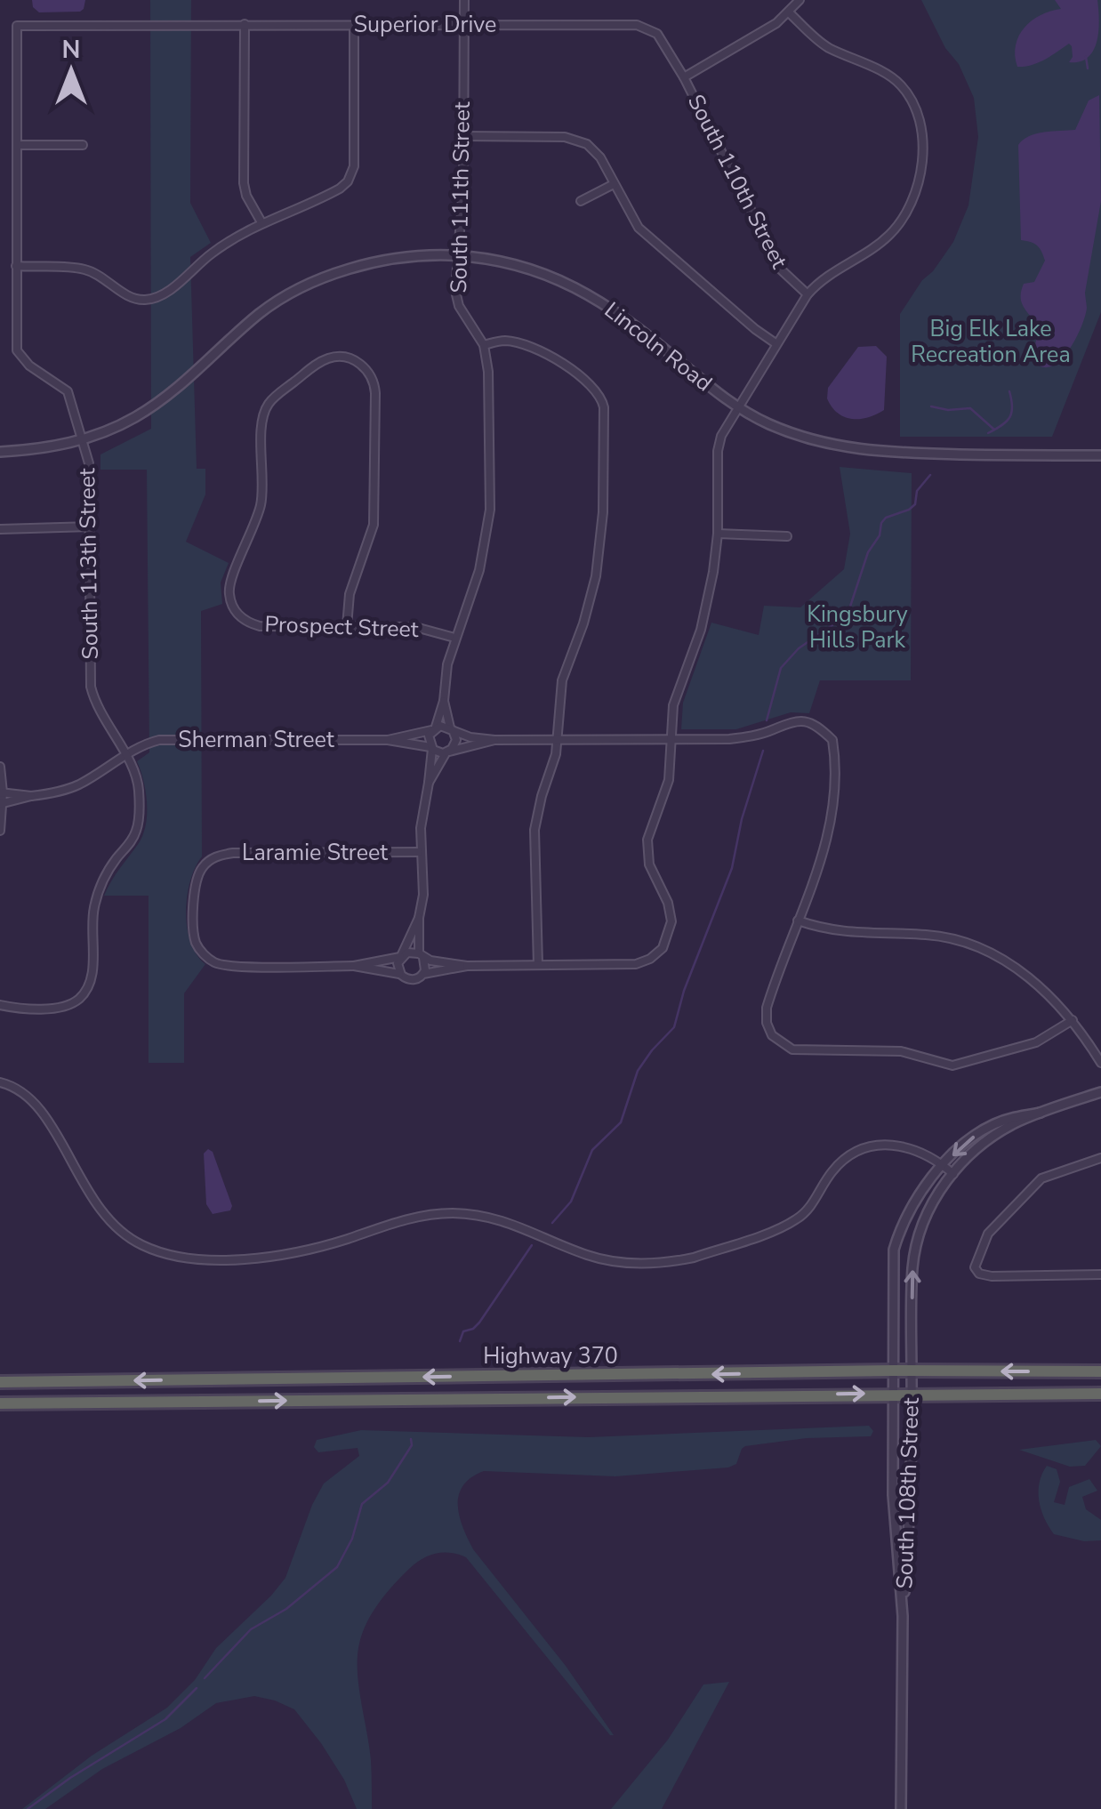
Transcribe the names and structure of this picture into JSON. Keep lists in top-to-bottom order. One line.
{"streets":{"highway":["Highway 370"],"street":["Superior Drive","South 110th Street","South 111th Street","Lincoln Road","South 113th Street","Prospect Street","Sherman Street","Laramie Street","South 108th Street"]},"crossings":[["Superior Drive","South 110th Street"],["Superior Drive","South 111th Street"],["Superior Drive","South 113th Street"],["South 111th Street","Lincoln Road"],["South 111th Street","Prospect Street"],["South 111th Street","Sherman Street"],["Lincoln Road","South 113th Street"],["South 113th Street","Sherman Street"],["Highway 370","South 108th Street"]],"parks":["Big Elk Lake Recreation Area","Kingsbury Hills Park"],"north":"top"}
